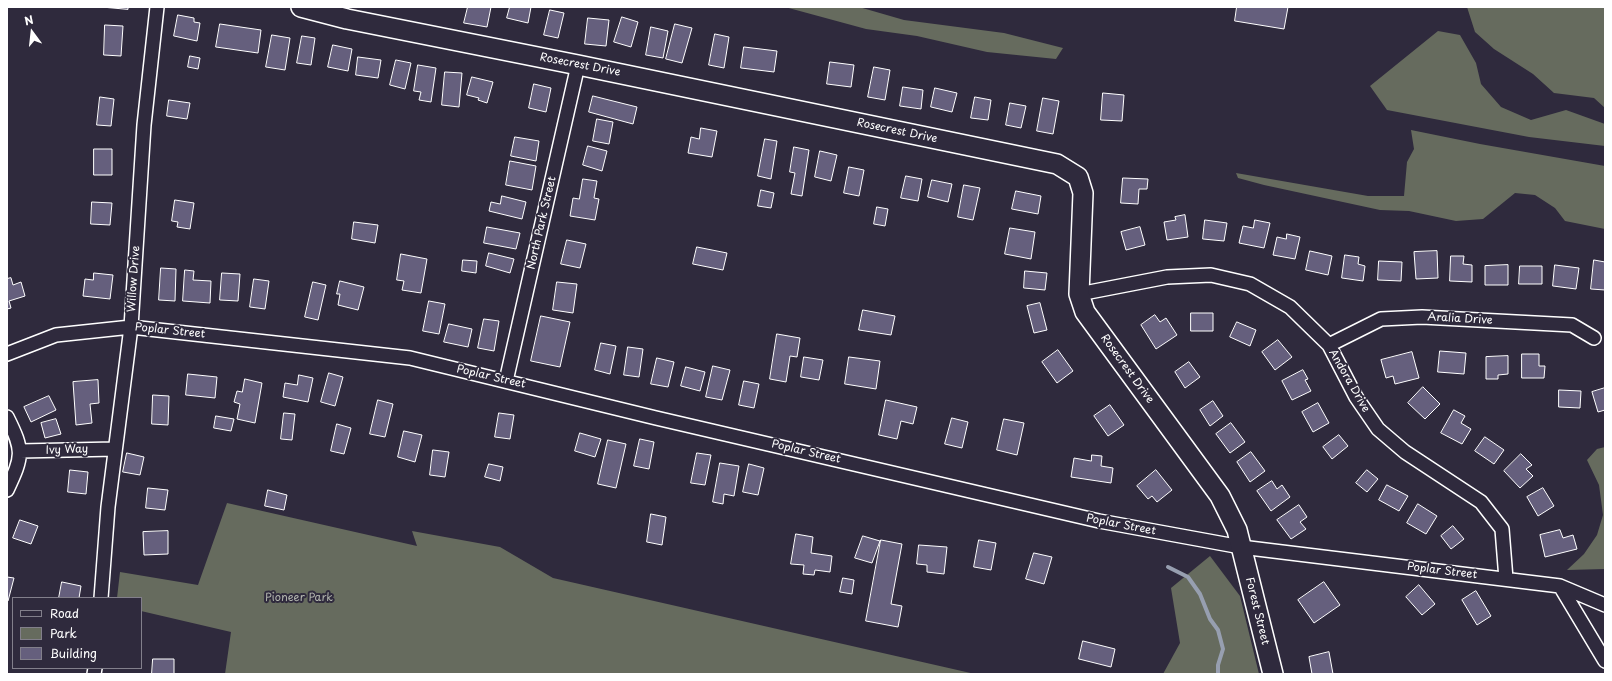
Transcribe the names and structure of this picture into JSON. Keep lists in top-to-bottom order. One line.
{"streets":{"street":["Rosecrest Drive","North Park Street","Willow Drive","Aralia Drive","Poplar Street","Andora Drive","Ivy Way","Forest Street"]},"crossings":[["Rosecrest Drive","North Park Street"],["Rosecrest Drive","Poplar Street"],["Rosecrest Drive","Andora Drive"],["Rosecrest Drive","Forest Street"],["North Park Street","Poplar Street"],["Willow Drive","Poplar Street"],["Willow Drive","Ivy Way"],["Aralia Drive","Andora Drive"],["Poplar Street","Andora Drive"],["Poplar Street","Forest Street"]],"parks":["Pioneer Park"],"legend":["Road","Park","Building"],"north":"top"}
